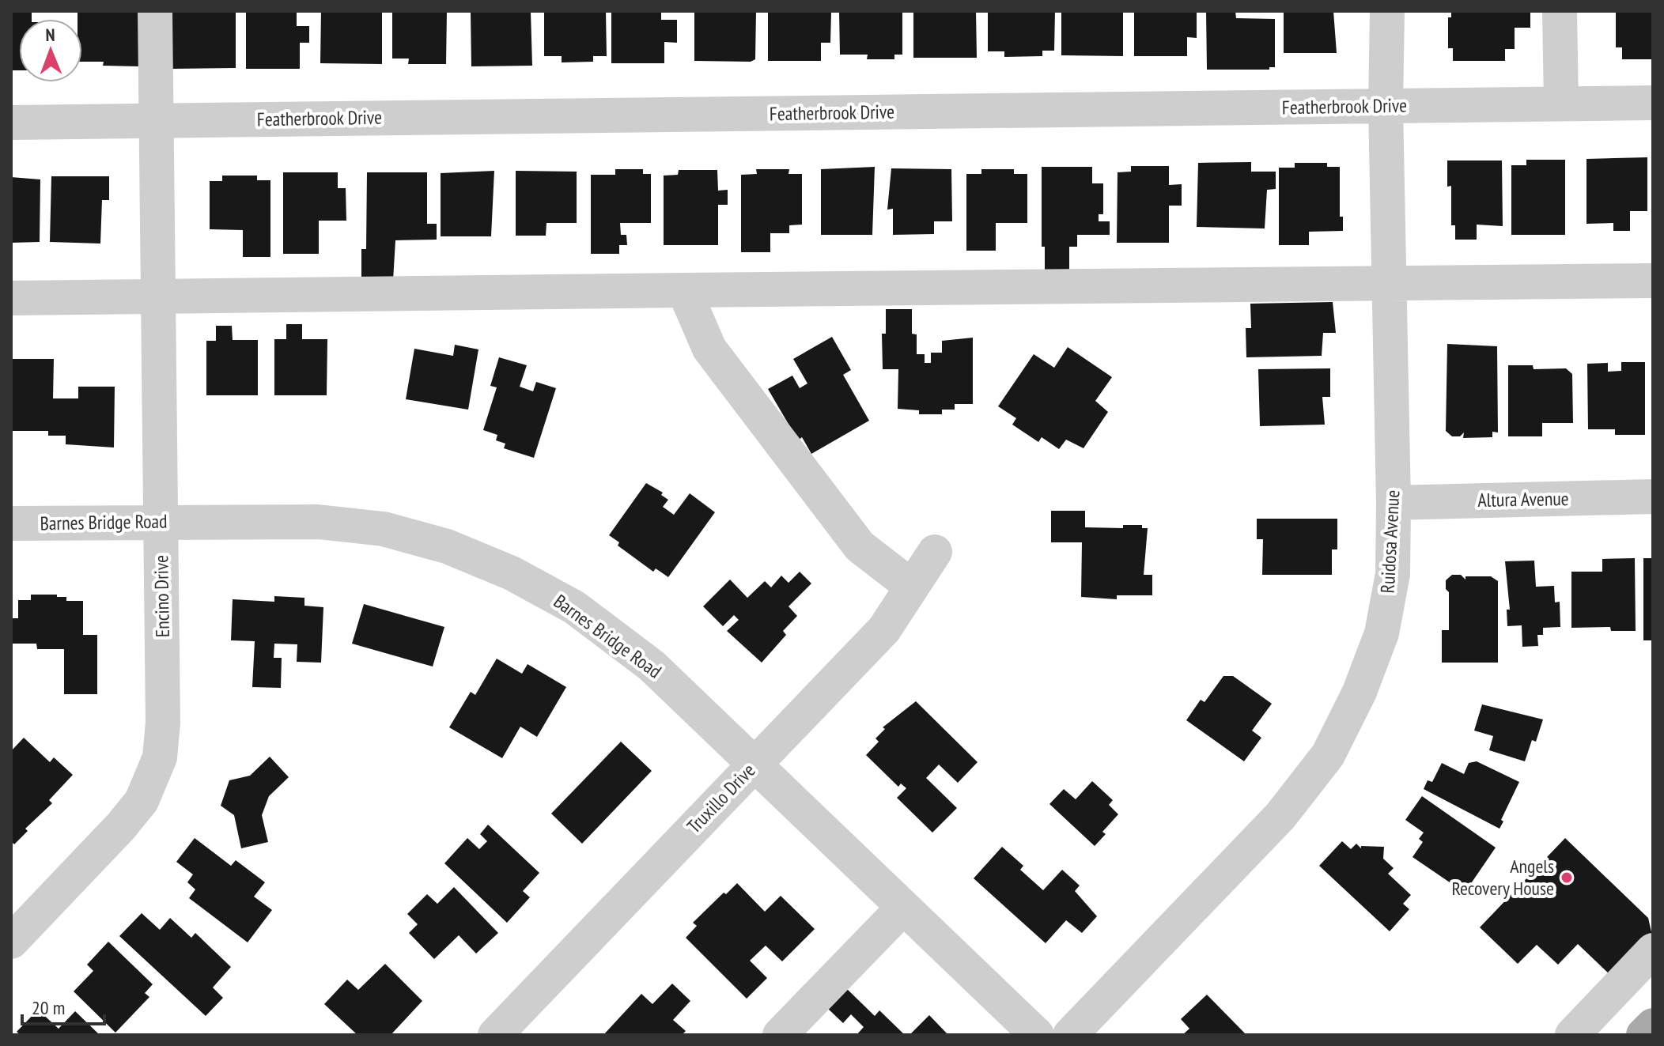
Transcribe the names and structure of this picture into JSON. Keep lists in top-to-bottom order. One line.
{"streets":{"street":["Featherbrook Drive","Altura Avenue","Barnes Bridge Road","Ruidosa Avenue","Encino Drive","Truxillo Drive"]},"crossings":[["Featherbrook Drive","Ruidosa Avenue"],["Featherbrook Drive","Encino Drive"],["Altura Avenue","Ruidosa Avenue"],["Barnes Bridge Road","Encino Drive"],["Barnes Bridge Road","Truxillo Drive"]],"places":["Angels Recovery House"],"scale_bar":"20 m","north":"top"}
